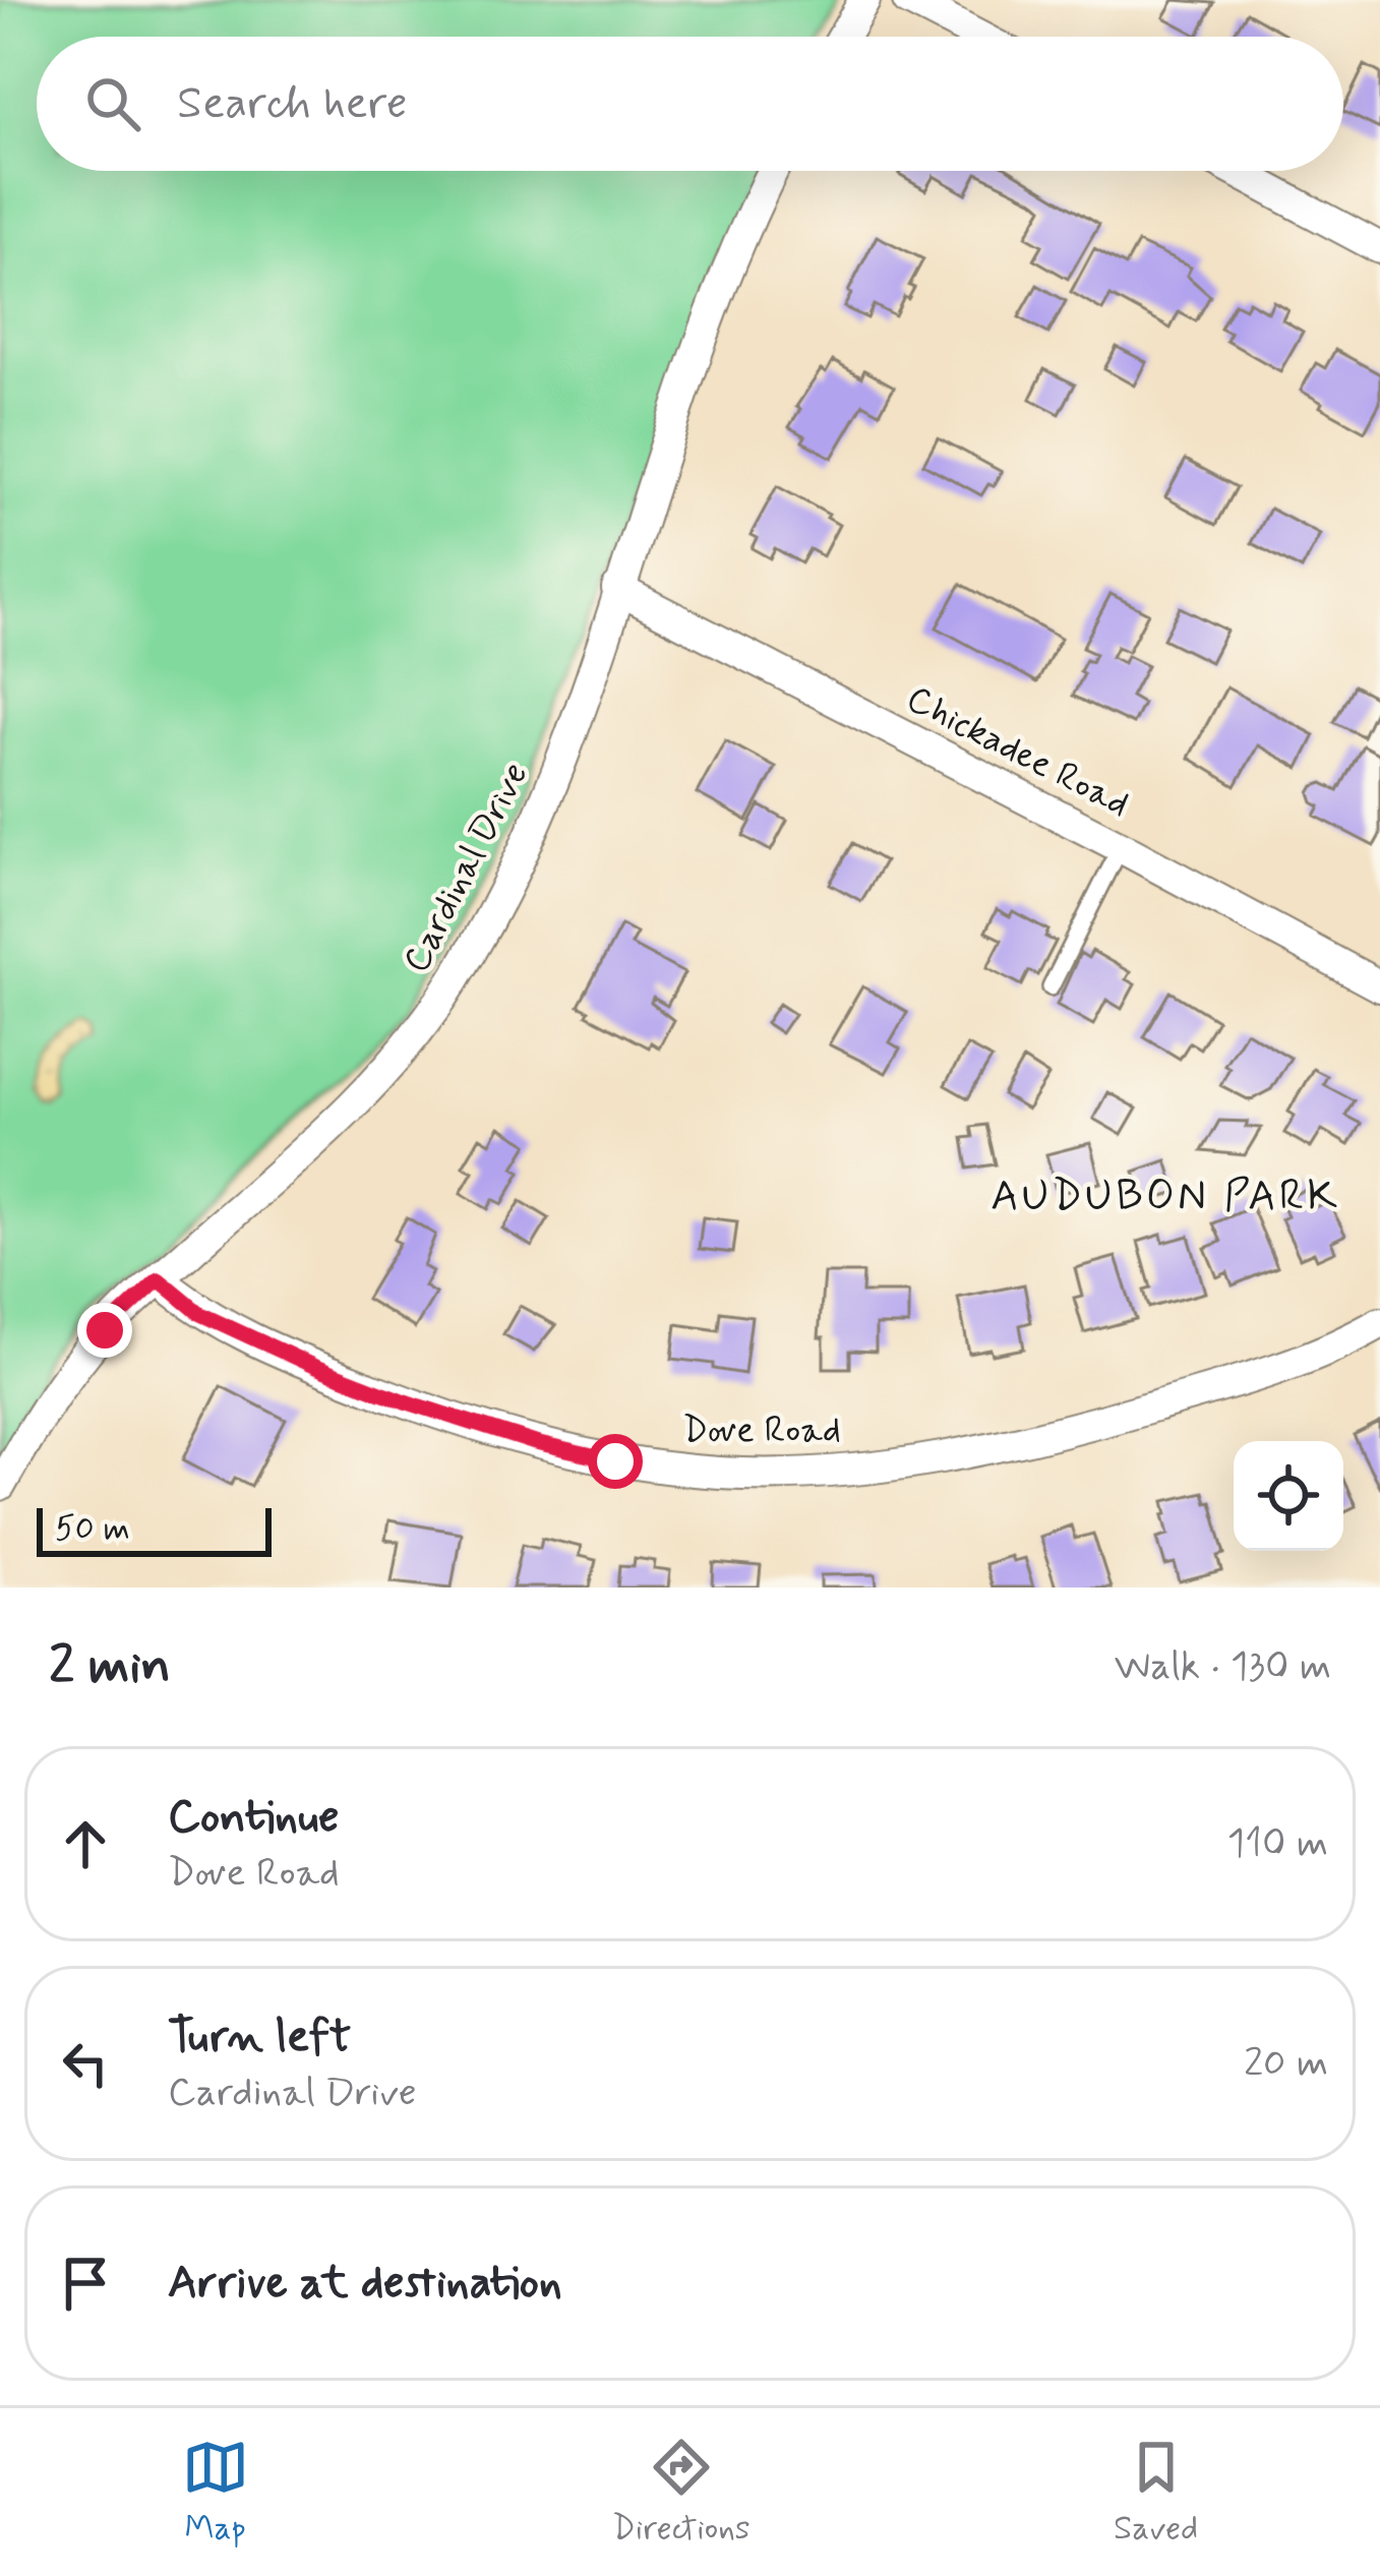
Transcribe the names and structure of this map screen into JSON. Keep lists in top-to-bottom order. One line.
{"streets":{"street":["Chickadee Road","Cardinal Drive","Dove Road"]},"crossings":[["Chickadee Road","Cardinal Drive"],["Cardinal Drive","Dove Road"]],"districts":["AUDUBON PARK"],"scale_bar":"50 m","page":{"search":"Search here","scale":"50 m","heading":["2 min","Walk · 130 m"],"list":[["Continue","Dove Road","110 m"],["Turn left","Cardinal Drive","20 m"],"Arrive at destination"],"nav":["Map","Directions","Saved"]}}
